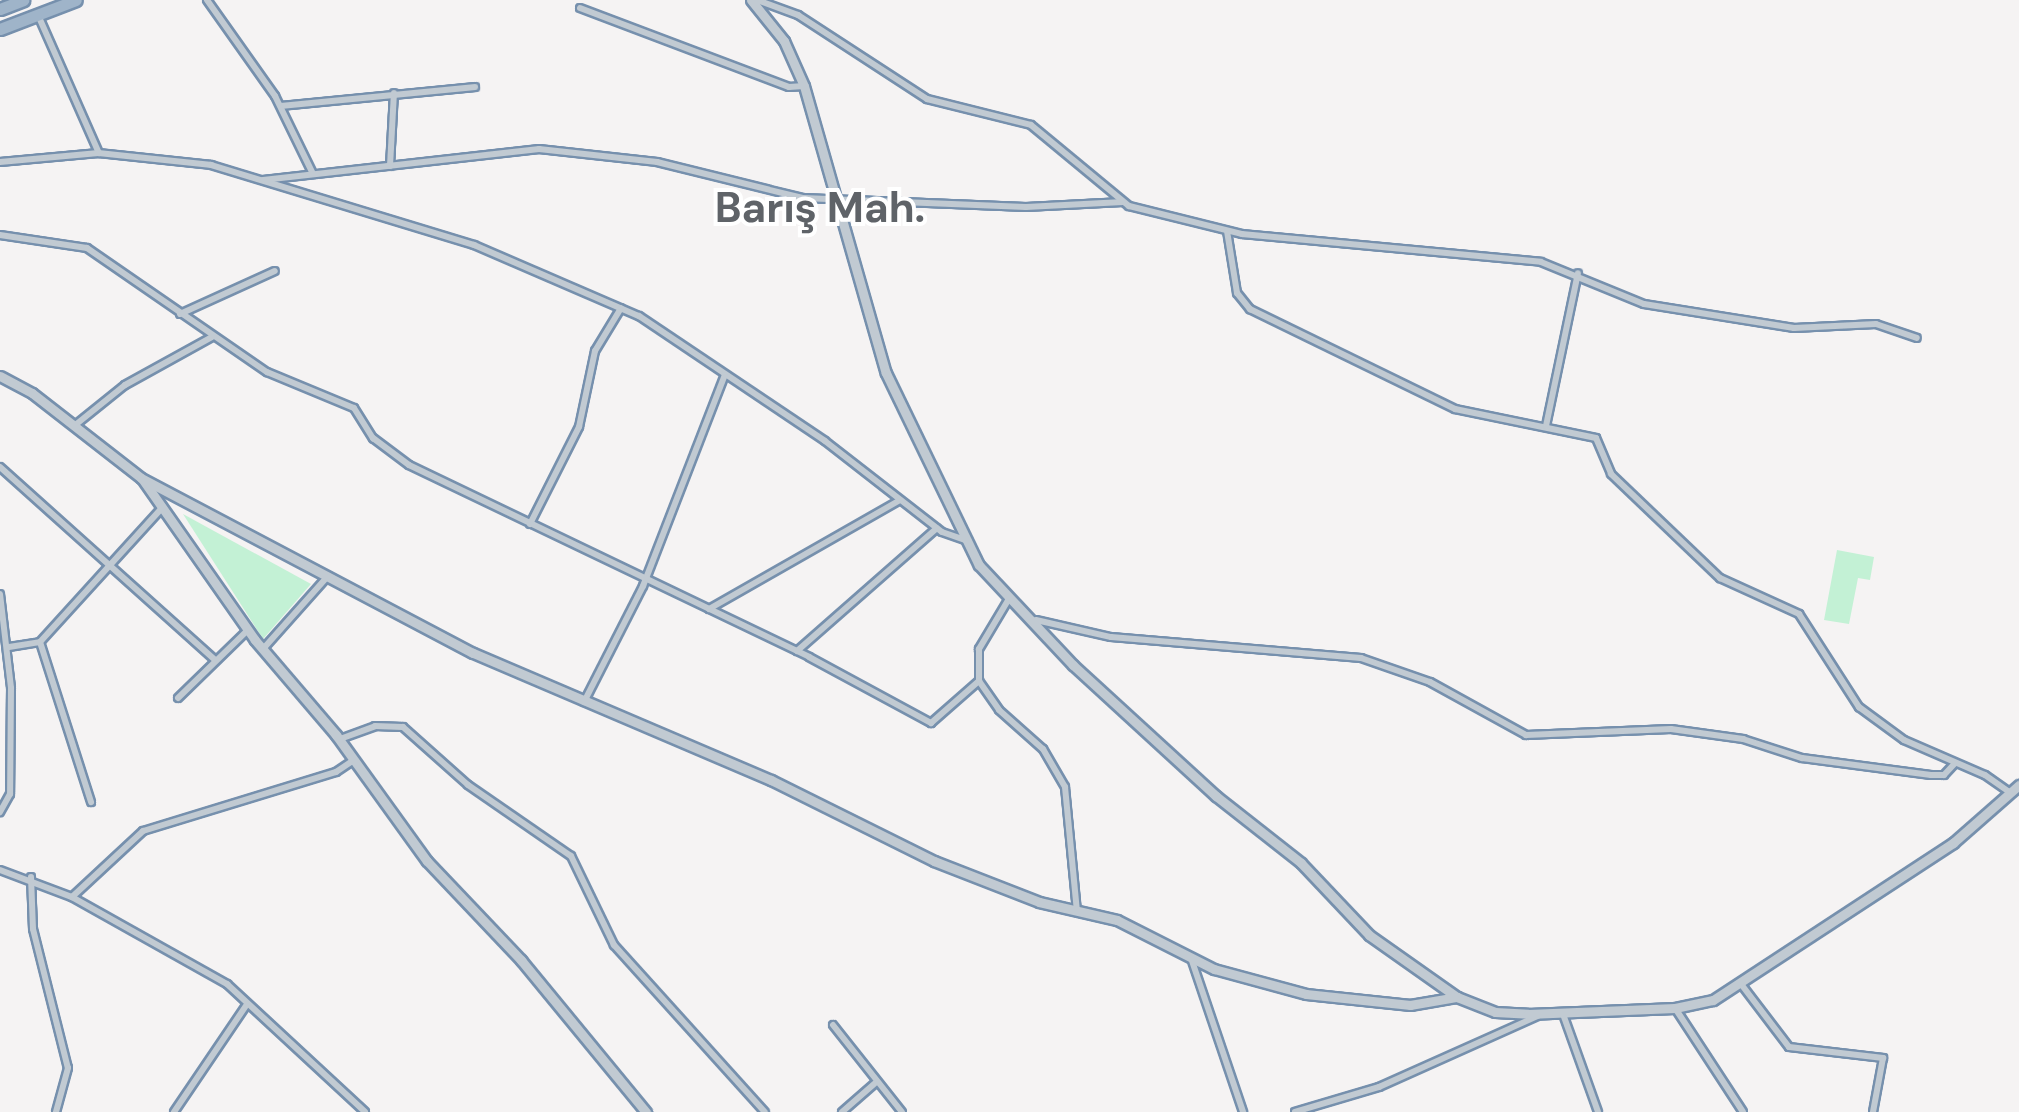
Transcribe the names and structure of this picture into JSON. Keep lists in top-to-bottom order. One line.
{"districts":["Barış Mah."]}
